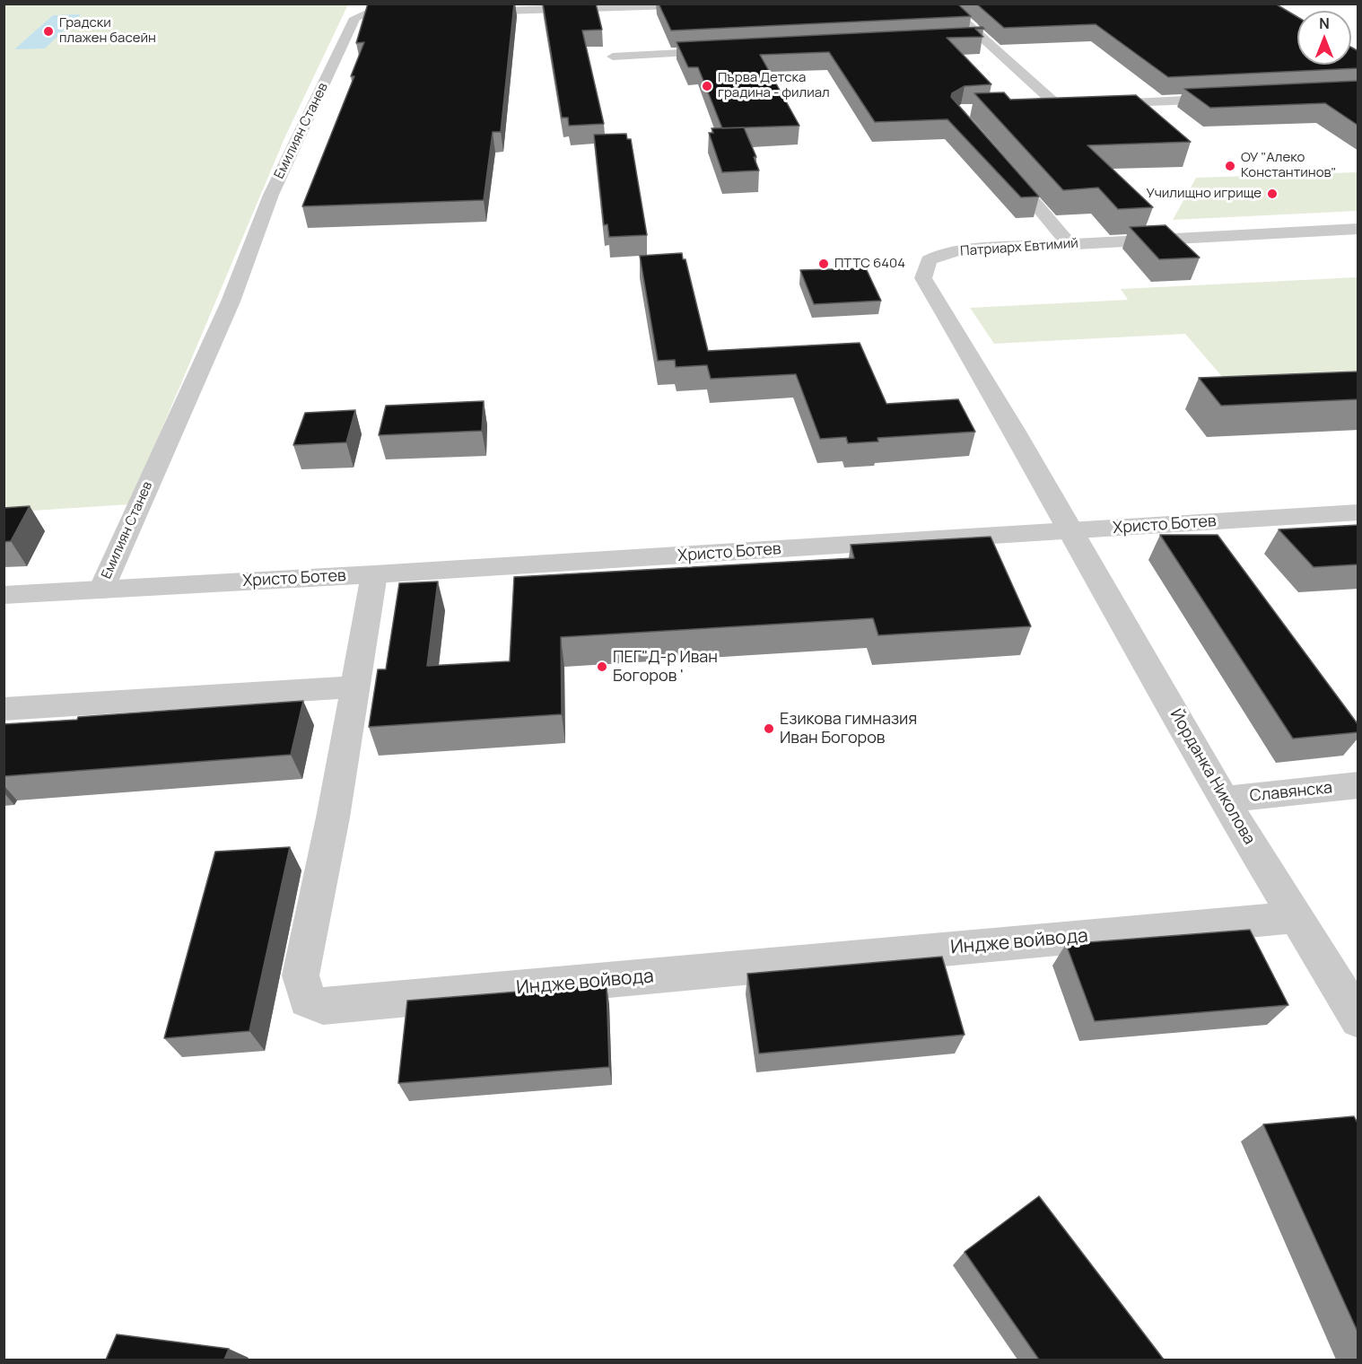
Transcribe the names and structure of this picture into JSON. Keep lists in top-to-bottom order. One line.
{"streets":{"street":["Емилиян Станев","Патриарх Евтимий","Христо Ботев","Йорданка Николова","Славянска","Индже войвода"]},"crossings":[["Емилиян Станев","Христо Ботев"],["Патриарх Евтимий","Христо Ботев"],["Патриарх Евтимий","Йорданка Николова"],["Христо Ботев","Йорданка Николова"],["Христо Ботев","Индже войвода"],["Йорданка Николова","Славянска"],["Йорданка Николова","Индже войвода"]],"places":["Градски плажен басейн","Първа Детска градина - филиал","ОУ \"Алеко Константинов\"","Училищно игрище","ПТТС 6404","ПЕГ\"Д-р Иван Богоров '","Езикова гимназия Иван Богоров"],"north":"top"}
